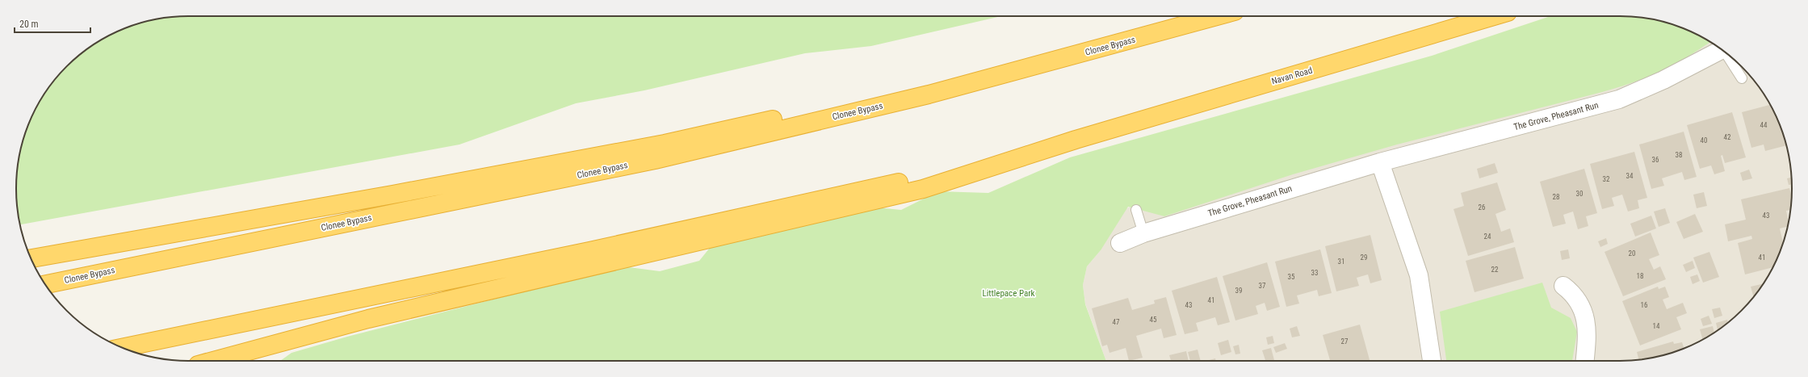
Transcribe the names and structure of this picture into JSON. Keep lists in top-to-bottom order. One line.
{"streets":{"highway":["Clonee Bypass","Navan Road"],"street":["The Grove, Pheasant Run"]},"parks":["Littlepace Park"],"house_numbers":["44","42","40","38","36","34","32","30","28","26","43","24","20","29","41","31","22","33","18","35","37","39","41","43","16","45","47","14","27"],"scale_bar":"20 m"}
